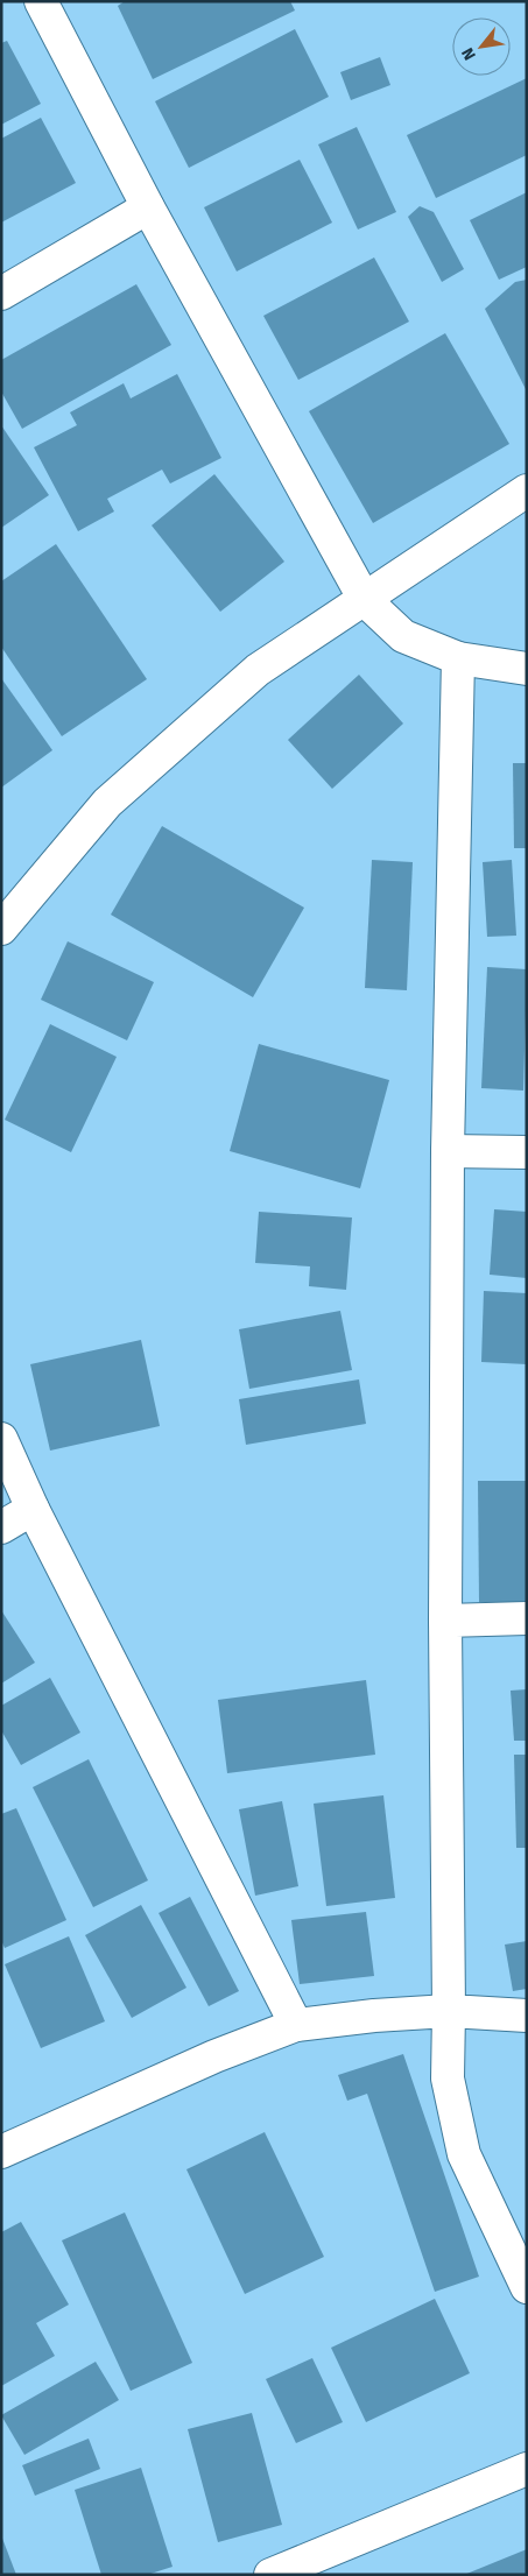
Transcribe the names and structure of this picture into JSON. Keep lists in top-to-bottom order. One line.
{"north":"bottom left"}
